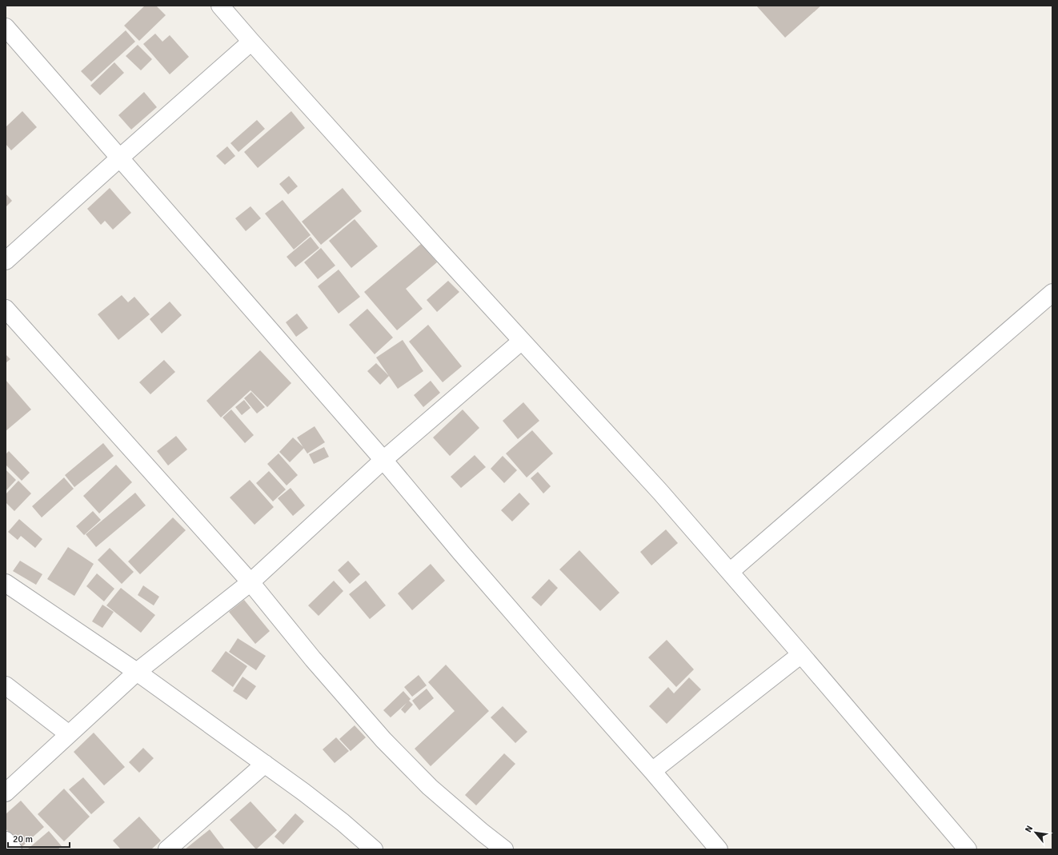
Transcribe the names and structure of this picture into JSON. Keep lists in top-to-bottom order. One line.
{"scale_bar":"20 m","north":"top left"}
